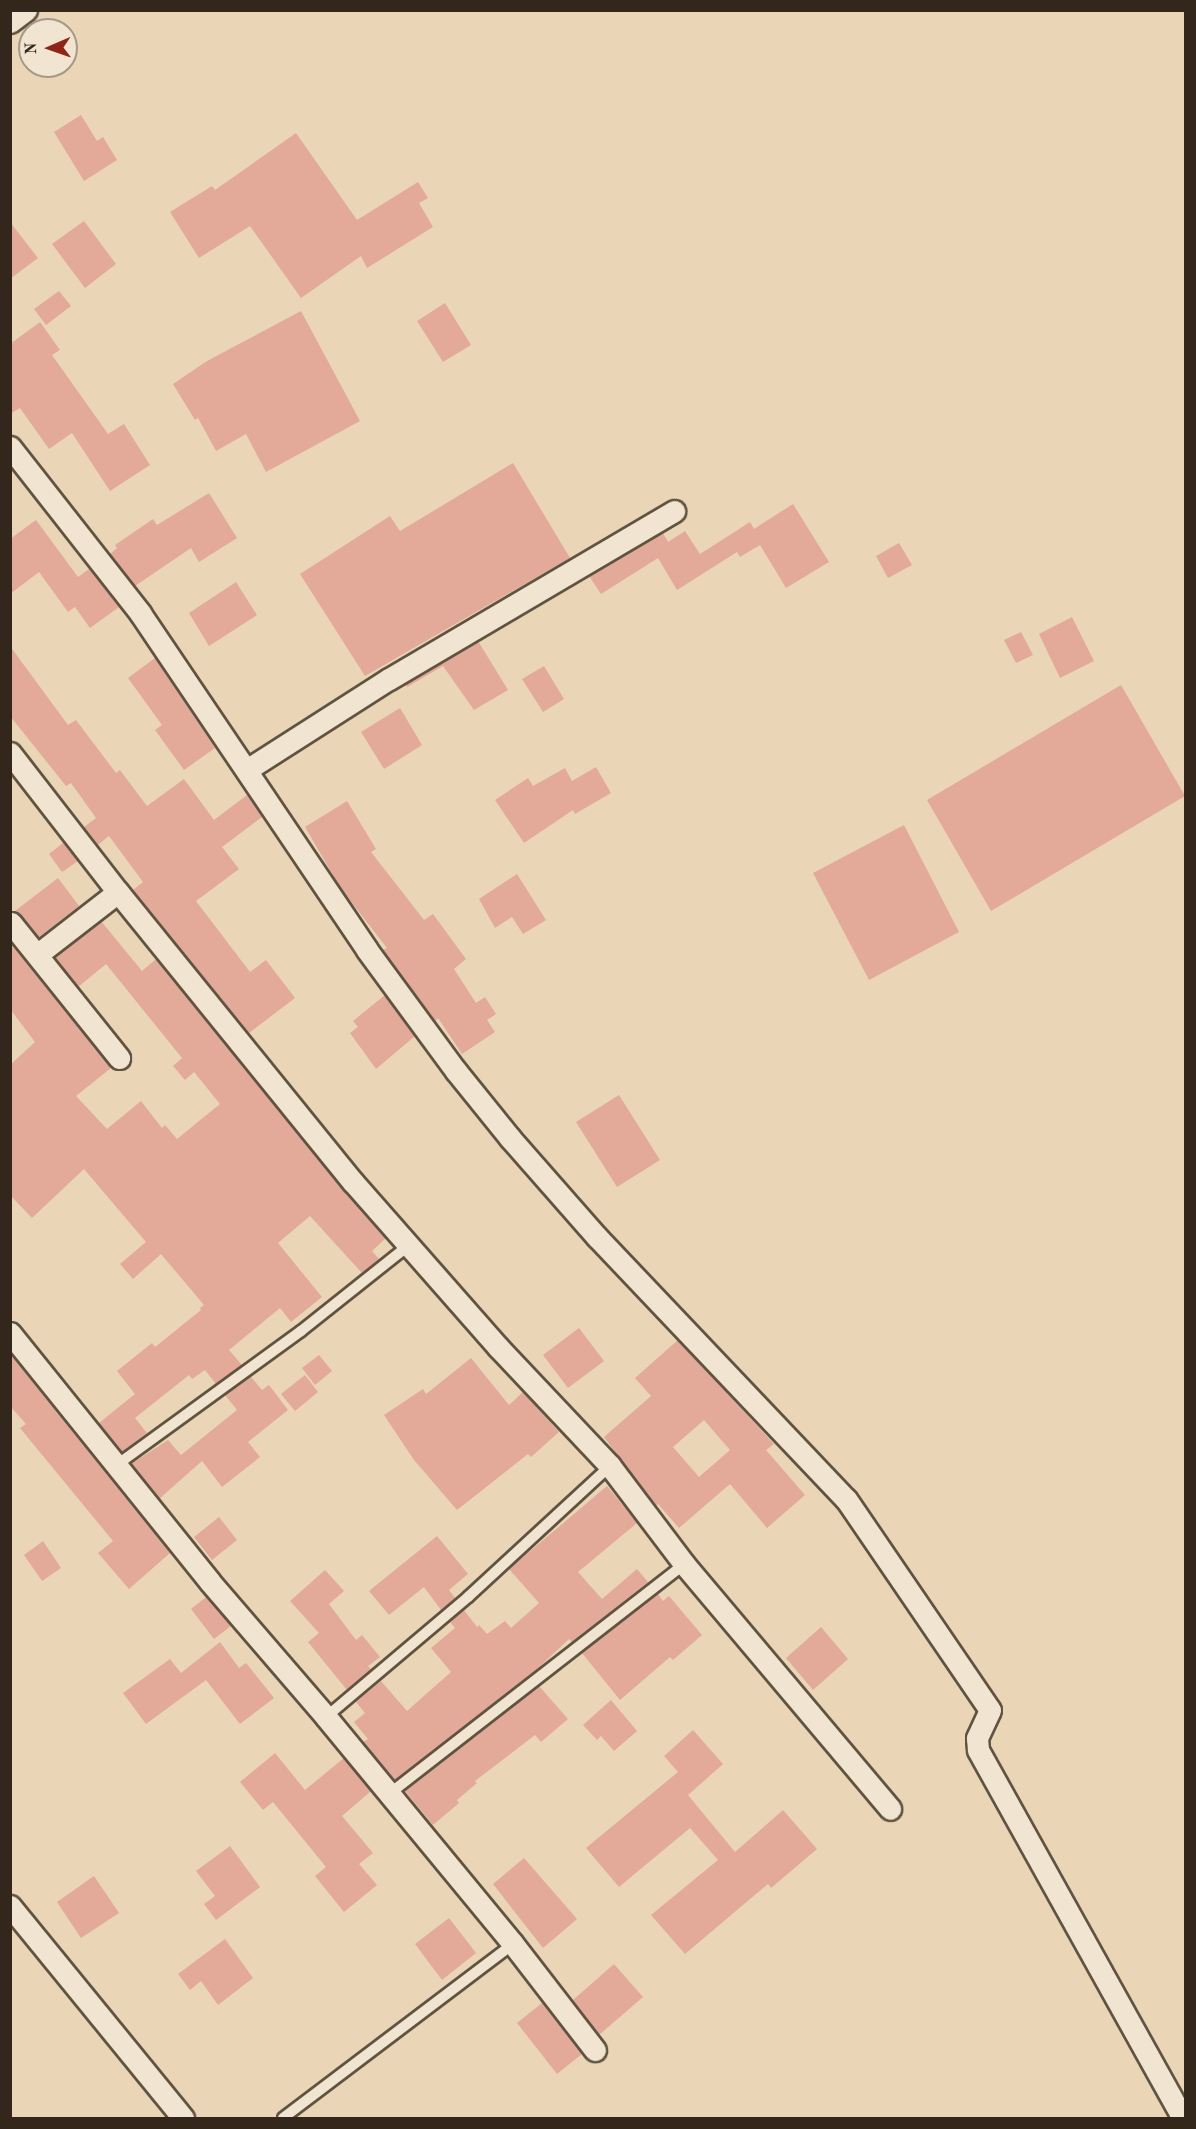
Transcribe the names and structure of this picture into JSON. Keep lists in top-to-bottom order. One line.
{"north":"left"}
